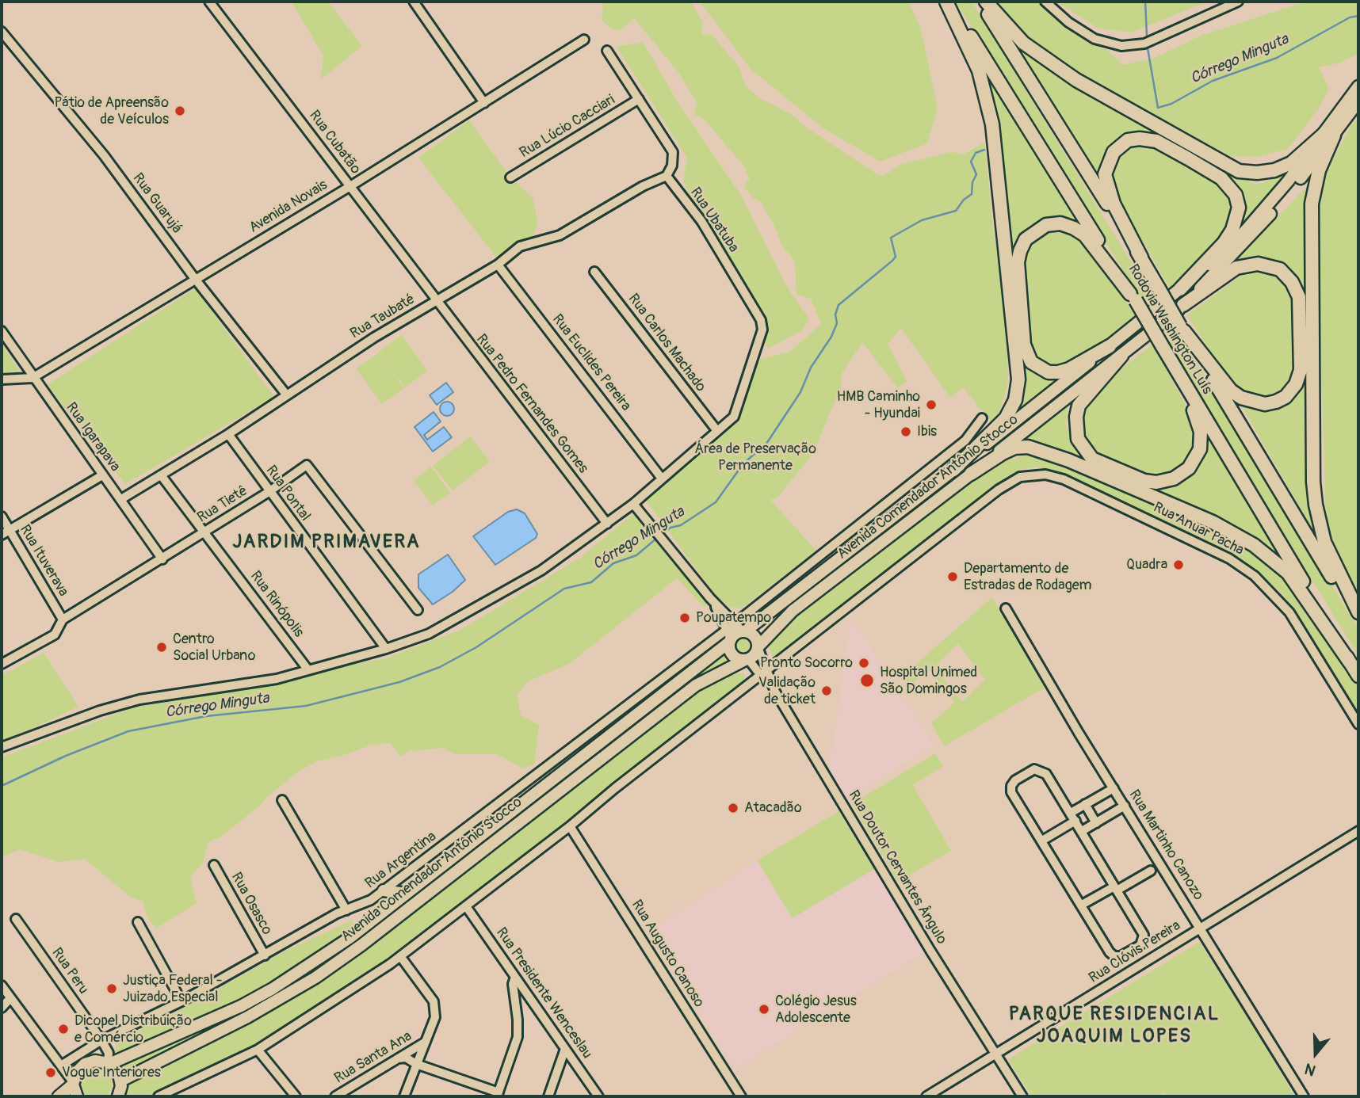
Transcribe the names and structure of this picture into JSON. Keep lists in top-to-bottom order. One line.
{"streets":{"highway":["Rodovia Washington Luís"],"main road":["Avenida Comendador Antônio Stocco"],"street":["Rua Lúcio Cacciari","Rua Cubatão","Rua Guarujá","Avenida Novais","Rua Ubatuba","Rua Taubaté","Rua Carlos Machado","Rua Euclides Pereira","Rua Pedro Fernandes Gomes","Rua Igarapava","Rua Pontal","Rua Tietê","Rua Anuar Pacha","Rua Ituverava","Rua Rinópolis","Rua Martinho Canozo","Rua Argentina","Rua Doutor Cervantes Ângulo","Rua Osasco","Rua Clóvis Pereira","Rua Augusto Canoso","Rua Peru","Rua Presidente Wenceslau","Rua Santa Ana"]},"crossings":[["Rua Cubatão","Avenida Novais"],["Rua Cubatão","Rua Taubaté"],["Rua Cubatão","Rua Pedro Fernandes Gomes"],["Rua Guarujá","Avenida Novais"],["Rua Guarujá","Rua Taubaté"],["Avenida Novais","Rua Igarapava"],["Rua Ubatuba","Rua Taubaté"],["Rua Ubatuba","Rua Carlos Machado"],["Rua Taubaté","Rua Euclides Pereira"],["Rua Taubaté","Rua Pedro Fernandes Gomes"],["Rua Taubaté","Rua Igarapava"],["Rua Taubaté","Rua Pontal"],["Rua Taubaté","Rua Rinópolis"],["Rua Igarapava","Rua Tietê"],["Avenida Comendador Antônio Stocco","Rua Argentina"],["Avenida Comendador Antônio Stocco","Rua Doutor Cervantes Ângulo"],["Avenida Comendador Antônio Stocco","Rua Peru"],["Rua Pontal","Rua Tietê"],["Rua Tietê","Rua Ituverava"],["Rua Tietê","Rua Rinópolis"],["Rua Anuar Pacha","Rua Doutor Cervantes Ângulo"],["Rua Martinho Canozo","Rua Clóvis Pereira"],["Rua Argentina","Rua Doutor Cervantes Ângulo"],["Rua Argentina","Rua Osasco"],["Rua Argentina","Rua Peru"],["Rua Doutor Cervantes Ângulo","Rua Clóvis Pereira"]],"districts":["JARDIM PRIMAVERA","PARQUE RESIDENCIAL JOAQUIM LOPES"],"water":["Córrego Minguta"],"parks":["Área de Preservação Permanente"],"places":["Pátio de Apreensão de Veículos","HMB Caminho - Hyundai","Ibis","Quadra","Departamento de Estradas de Rodagem","Poupatempo","Centro Social Urbano","Pronto Socorro","Hospital Unimed São Domingos","Validação de ticket","Atacadão","Justiça Federal - Juizado Especial","Colégio Jesus Adolescente","Dicopel Distribuição e Comércio","Vogue Interiores"],"north":"bottom"}
